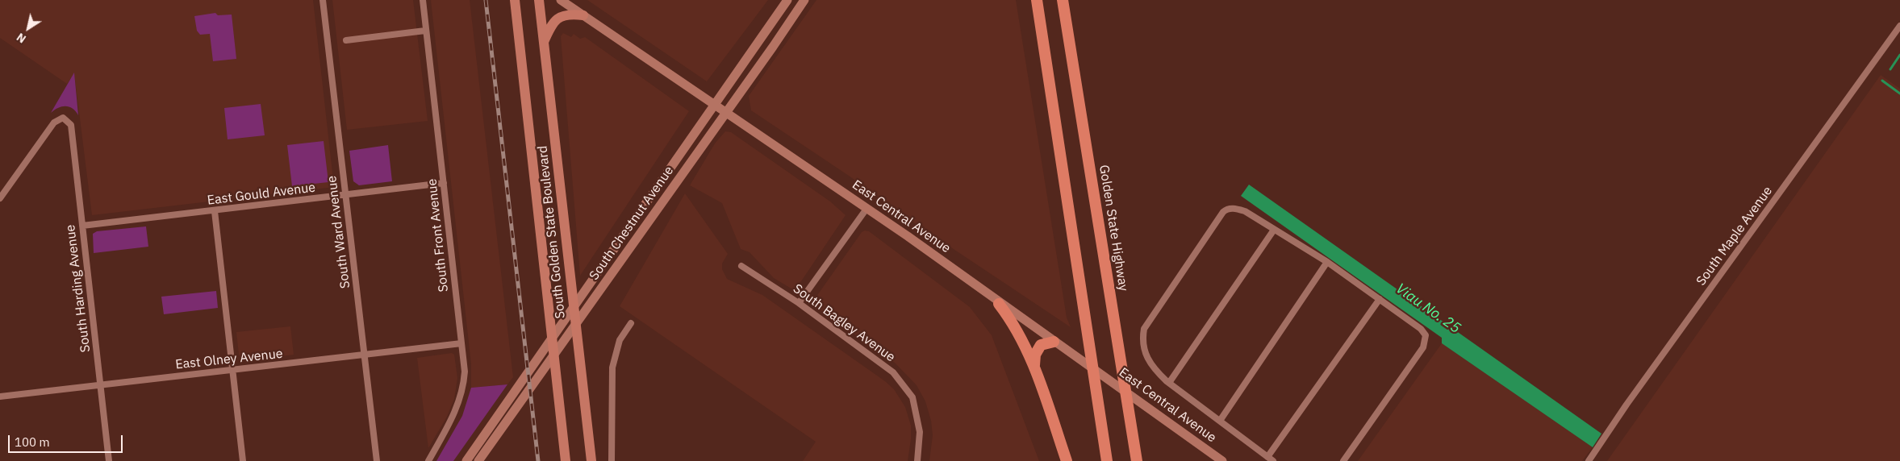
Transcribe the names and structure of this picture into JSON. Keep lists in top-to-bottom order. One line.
{"streets":{"highway":["Golden State Highway"],"main road":["East Central Avenue","South Chestnut Avenue","South Golden State Boulevard"],"street":["East Gould Avenue","South Ward Avenue","South Front Avenue","South Maple Avenue","South Harding Avenue","South Bagley Avenue","East Olney Avenue"]},"crossings":[["East Gould Avenue","South Ward Avenue"],["East Gould Avenue","South Front Avenue"],["East Gould Avenue","South Harding Avenue"],["East Central Avenue","South Chestnut Avenue"],["South Ward Avenue","East Olney Avenue"],["South Front Avenue","East Olney Avenue"],["South Harding Avenue","East Olney Avenue"]],"water":["Viau No. 25"],"scale_bar":"100 m","north":"bottom left"}
